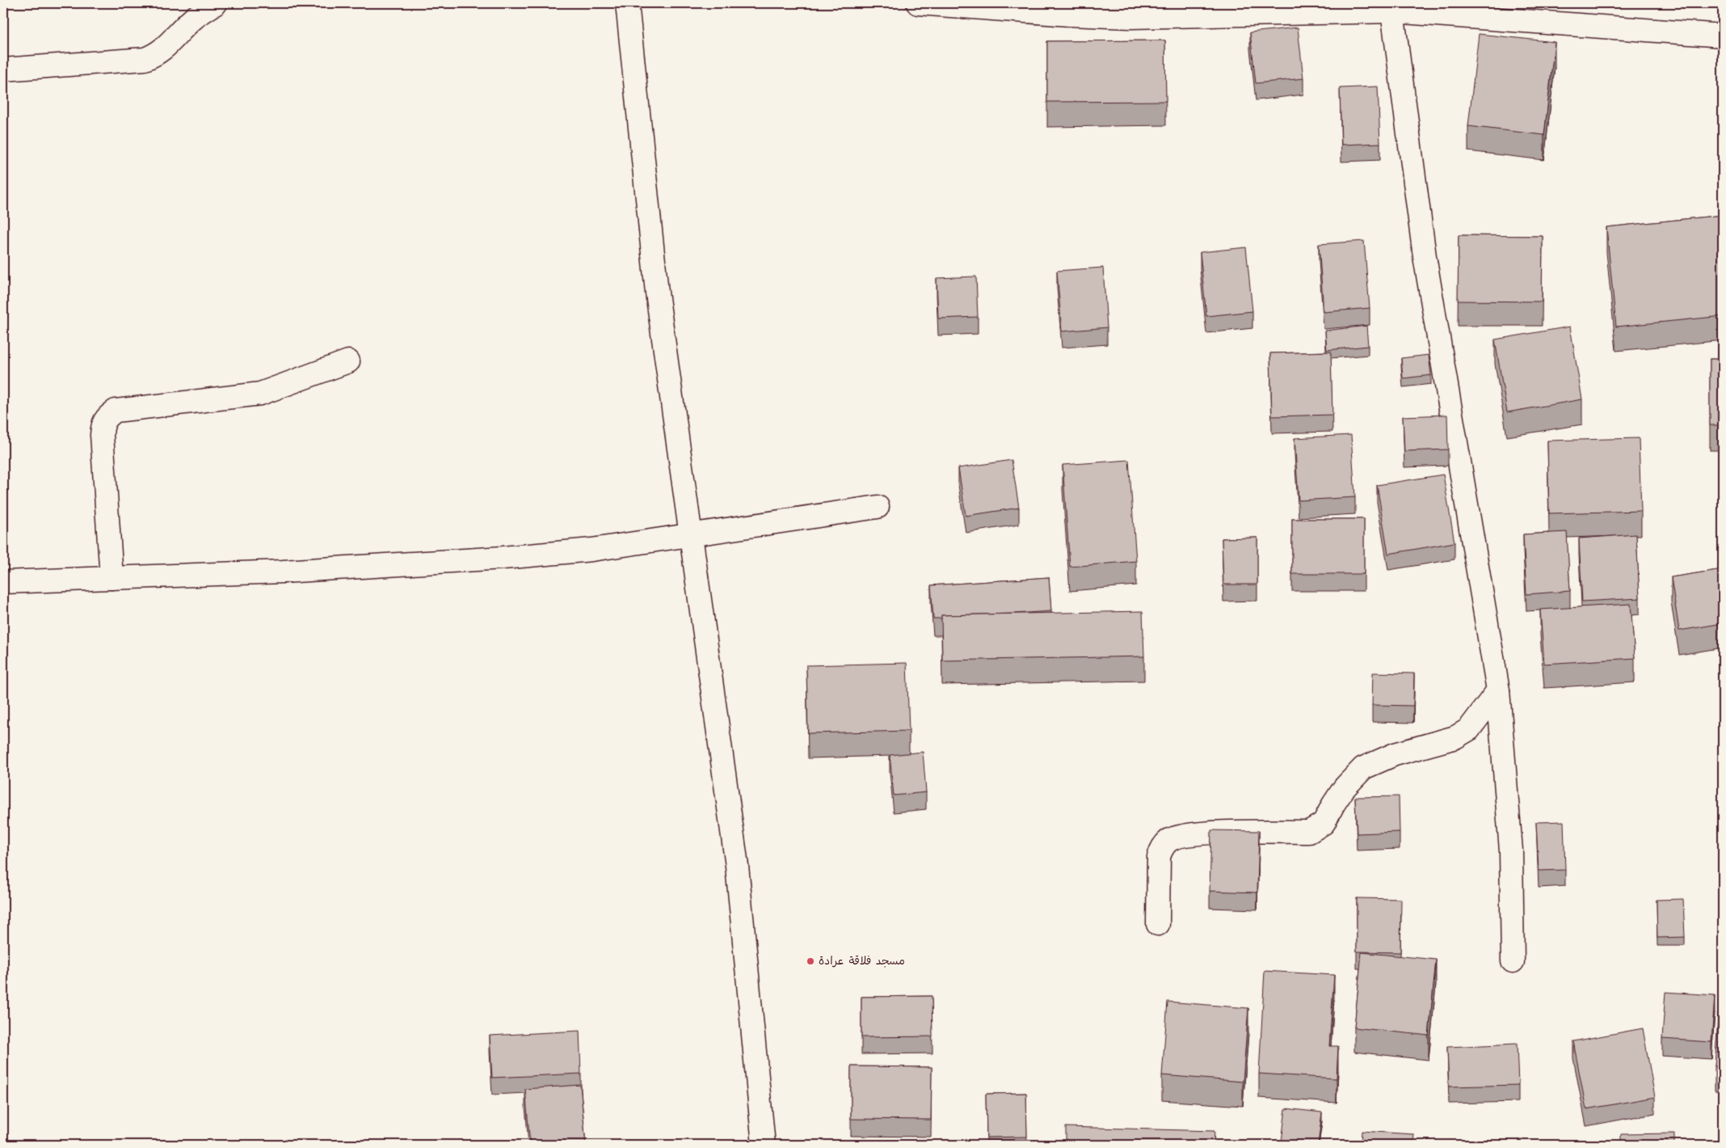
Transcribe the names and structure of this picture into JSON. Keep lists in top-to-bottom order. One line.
{"places":["مسجد فلاقة عرادة"]}
